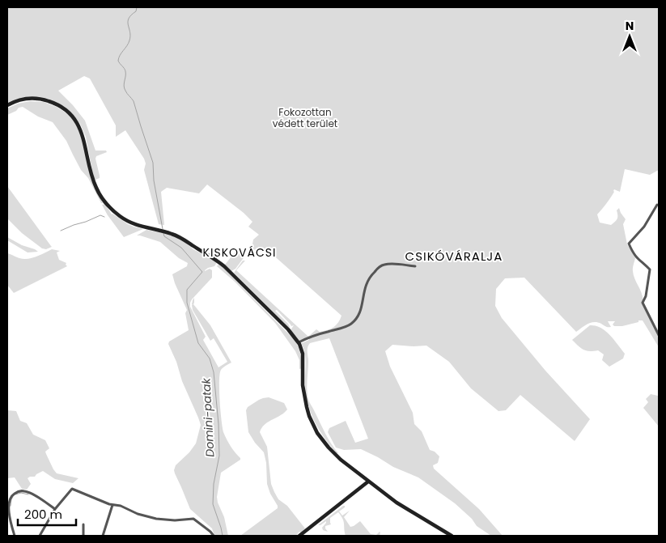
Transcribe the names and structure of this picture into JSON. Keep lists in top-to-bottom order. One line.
{"districts":["KISKOVÁCSI","CSIKÓVÁRALJA"],"water":["Domini-patak"],"parks":["Fokozottan védett terület"],"scale_bar":"200 m","north":"top"}
